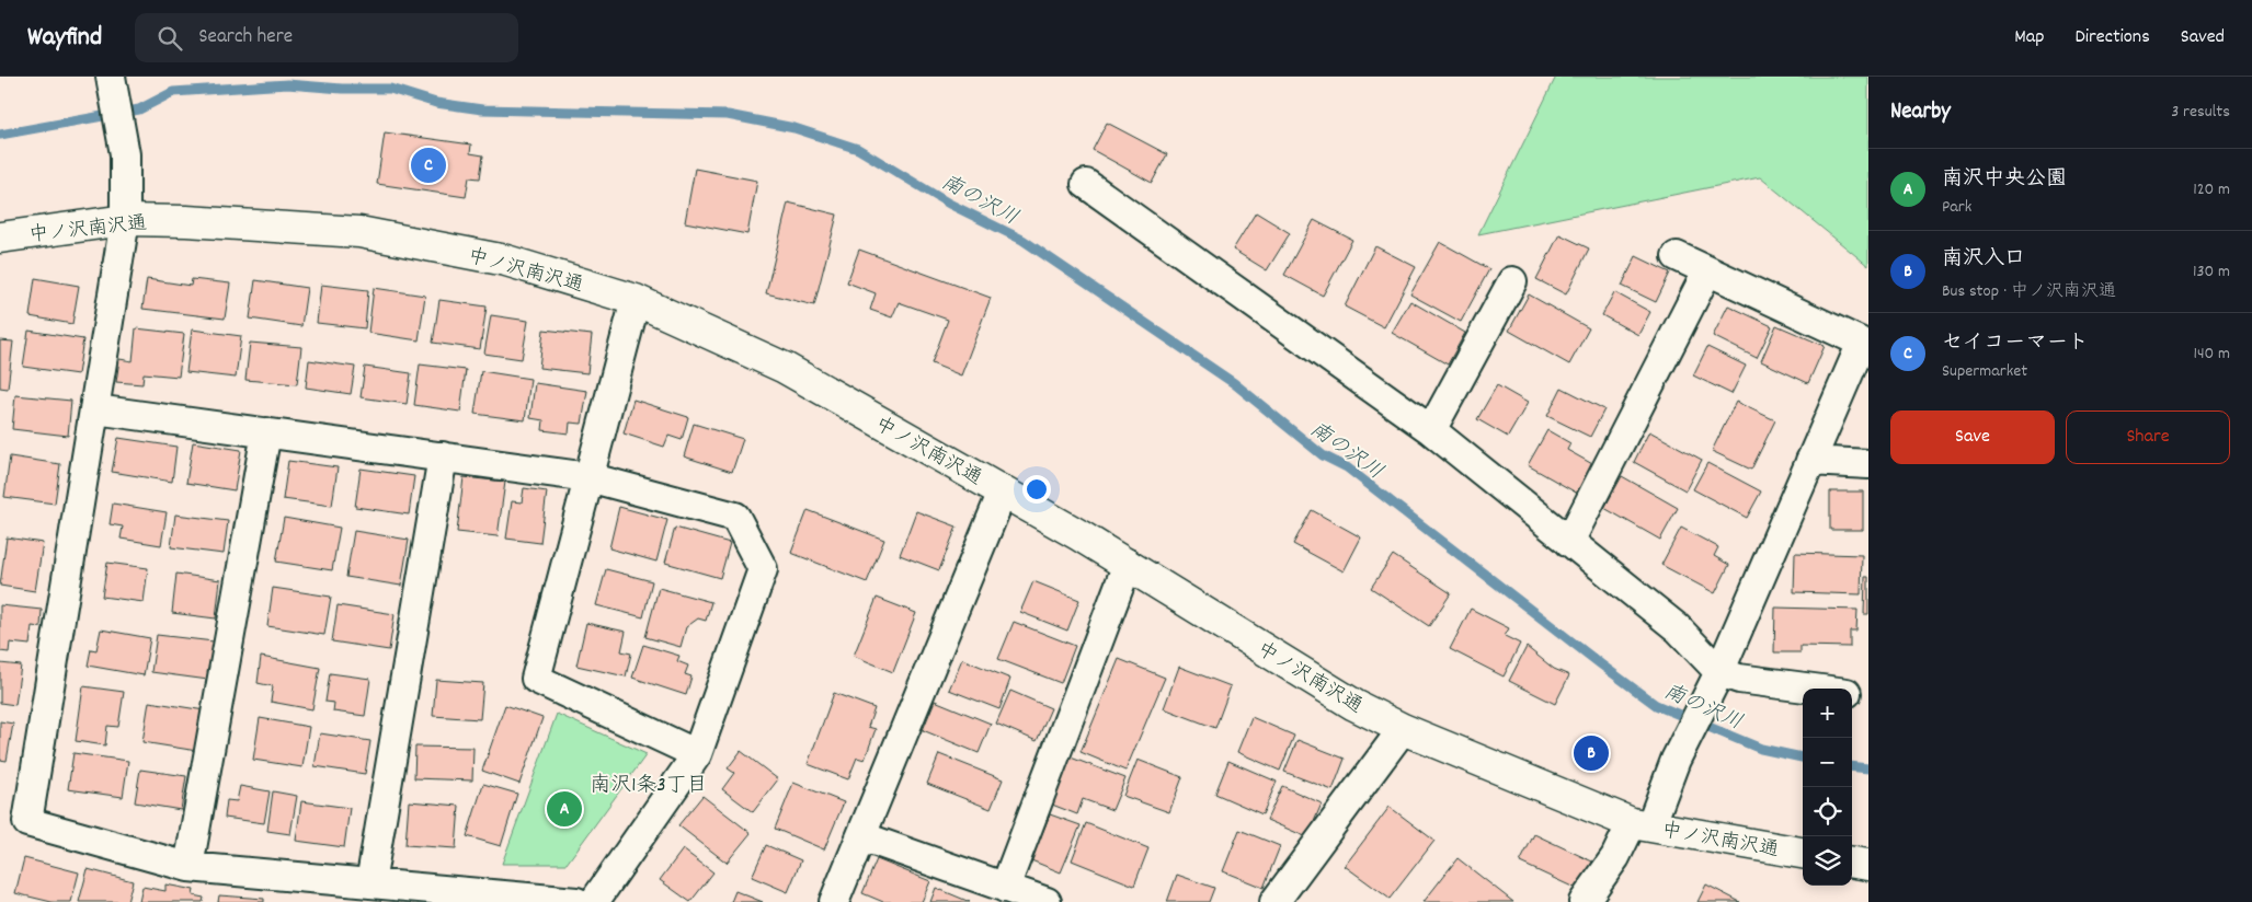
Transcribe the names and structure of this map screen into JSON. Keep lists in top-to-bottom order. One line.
{"streets":{"street":["中ノ沢南沢通"]},"districts":["南沢1条3丁目"],"water":["南の沢川"],"page":{"header":"Wayfind","search":"Search here","nav":["Map","Directions","Saved"],"heading":["Nearby","3 results"],"pins":["C","B","A"],"list":[{"mark":"A","name":"南沢中央公園","note":"Park","value":"120 m"},{"mark":"B","name":"南沢入口","note":"Bus stop · 中ノ沢南沢通","value":"130 m"},{"mark":"C","name":"セイコーマート","note":"Supermarket","value":"140 m"}],"buttons":["Save","Share"],"map_buttons":["+","−"]}}
